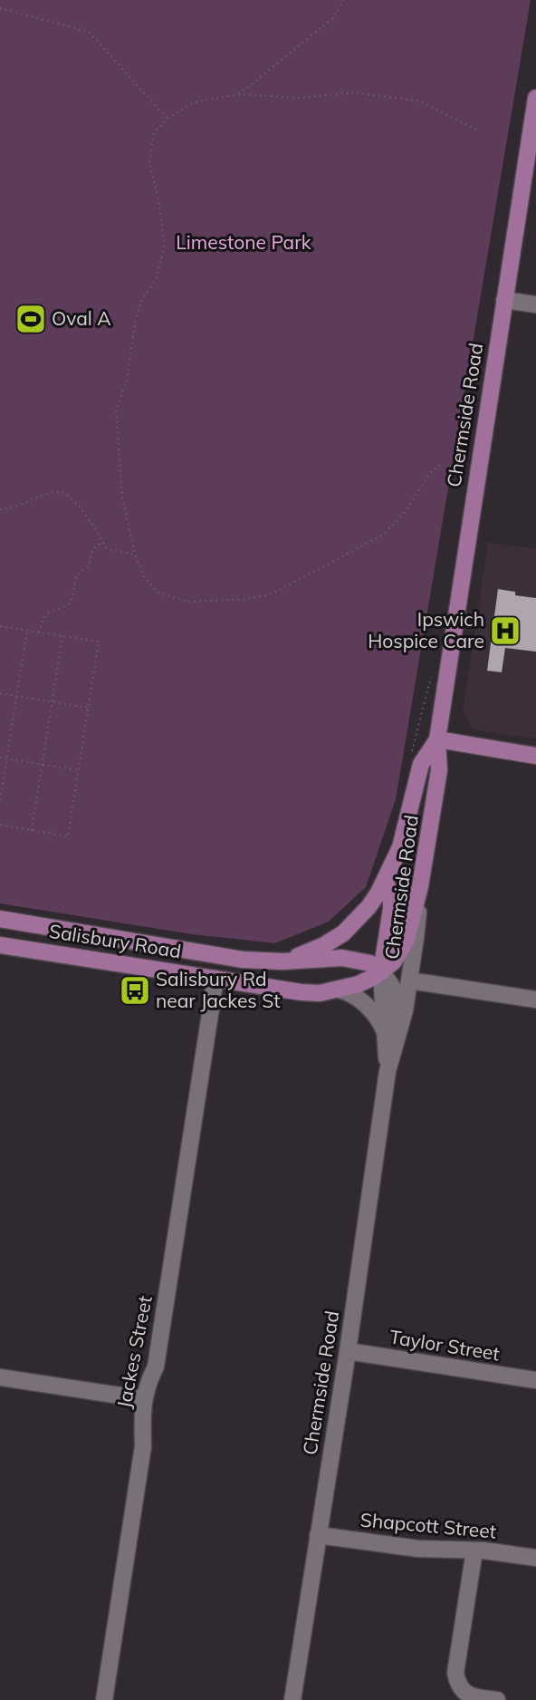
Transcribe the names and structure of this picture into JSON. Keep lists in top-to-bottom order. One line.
{"streets":{"main road":["Chermside Road","Salisbury Road"],"street":["Taylor Street","Jackes Street","Shapcott Street"]},"crossings":[["Chermside Road","Salisbury Road"],["Chermside Road","Taylor Street"],["Chermside Road","Shapcott Street"],["Salisbury Road","Jackes Street"]],"parks":["Limestone Park"],"places":{"sports":["Oval A"],"hospital":["Ipswich Hospice Care"],"bus stop":["Salisbury Rd near Jackes St"]}}
